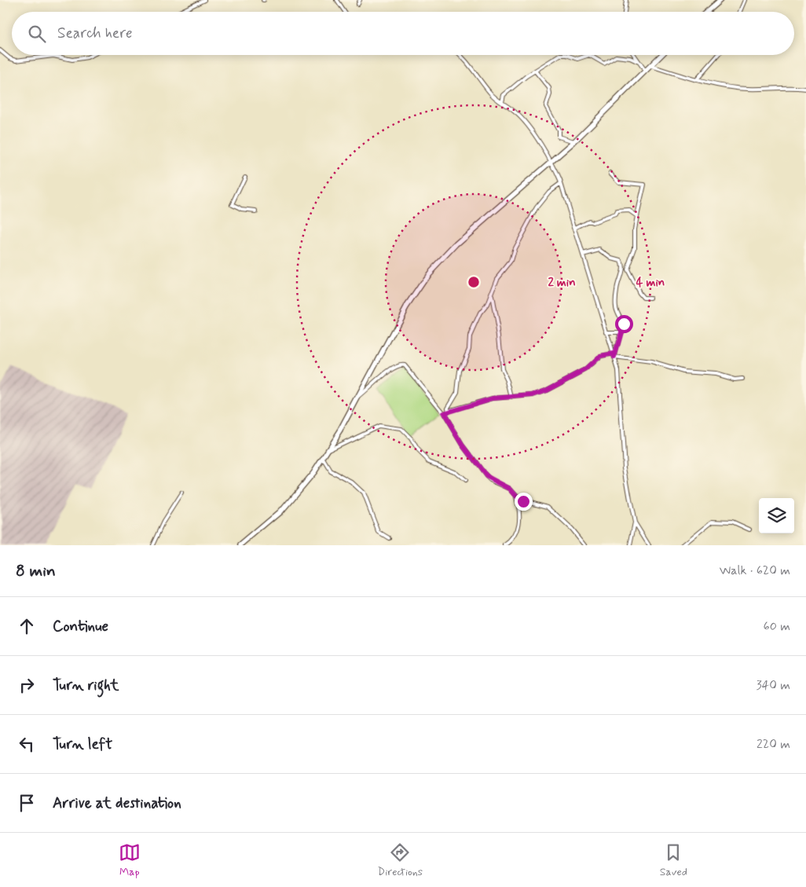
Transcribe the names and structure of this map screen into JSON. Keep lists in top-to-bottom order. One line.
{"page":{"search":"Search here","heading":["8 min","Walk · 620 m"],"list":[["Continue","60 m"],["Turn right","340 m"],["Turn left","220 m"],"Arrive at destination"],"nav":["Map","Directions","Saved"]},"rings":["2 min","4 min"]}
